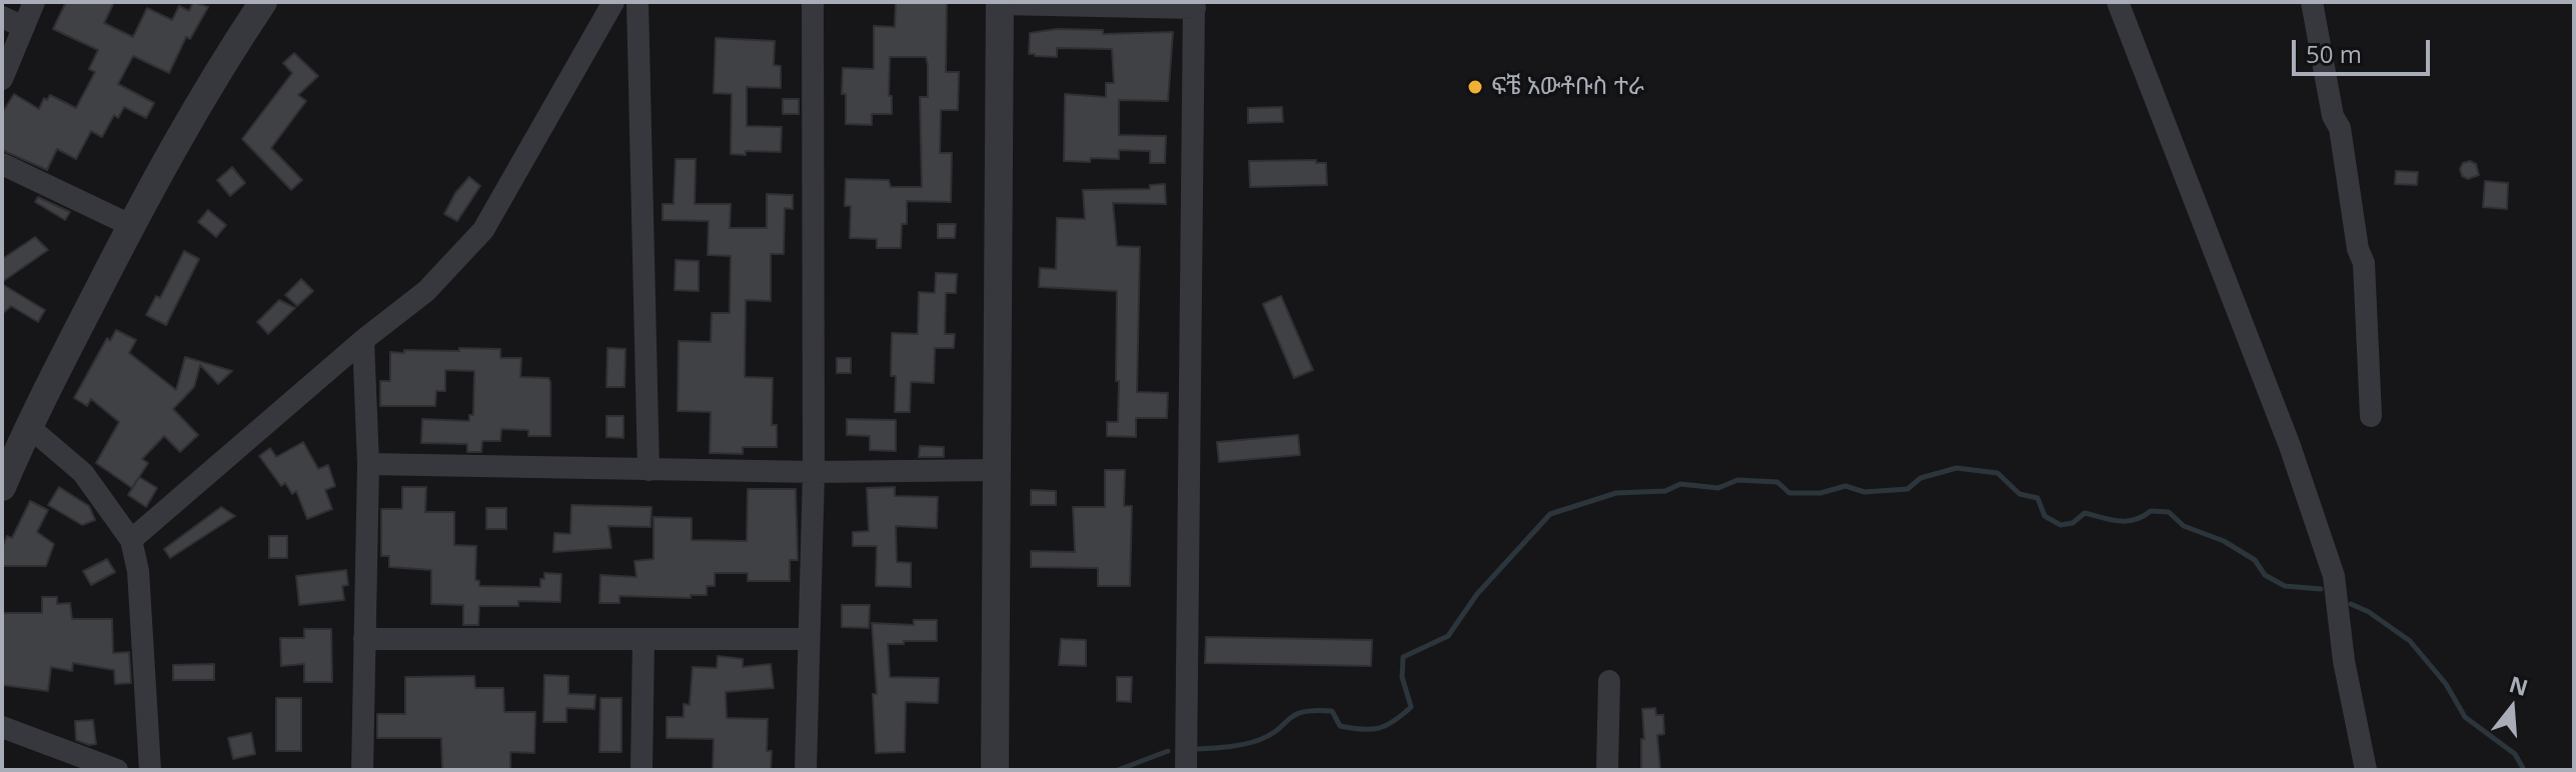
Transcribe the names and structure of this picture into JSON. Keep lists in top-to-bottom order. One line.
{"places":["ፍቼ አውቶቡስ ተራ"],"scale_bar":"50 m","north":"top"}
